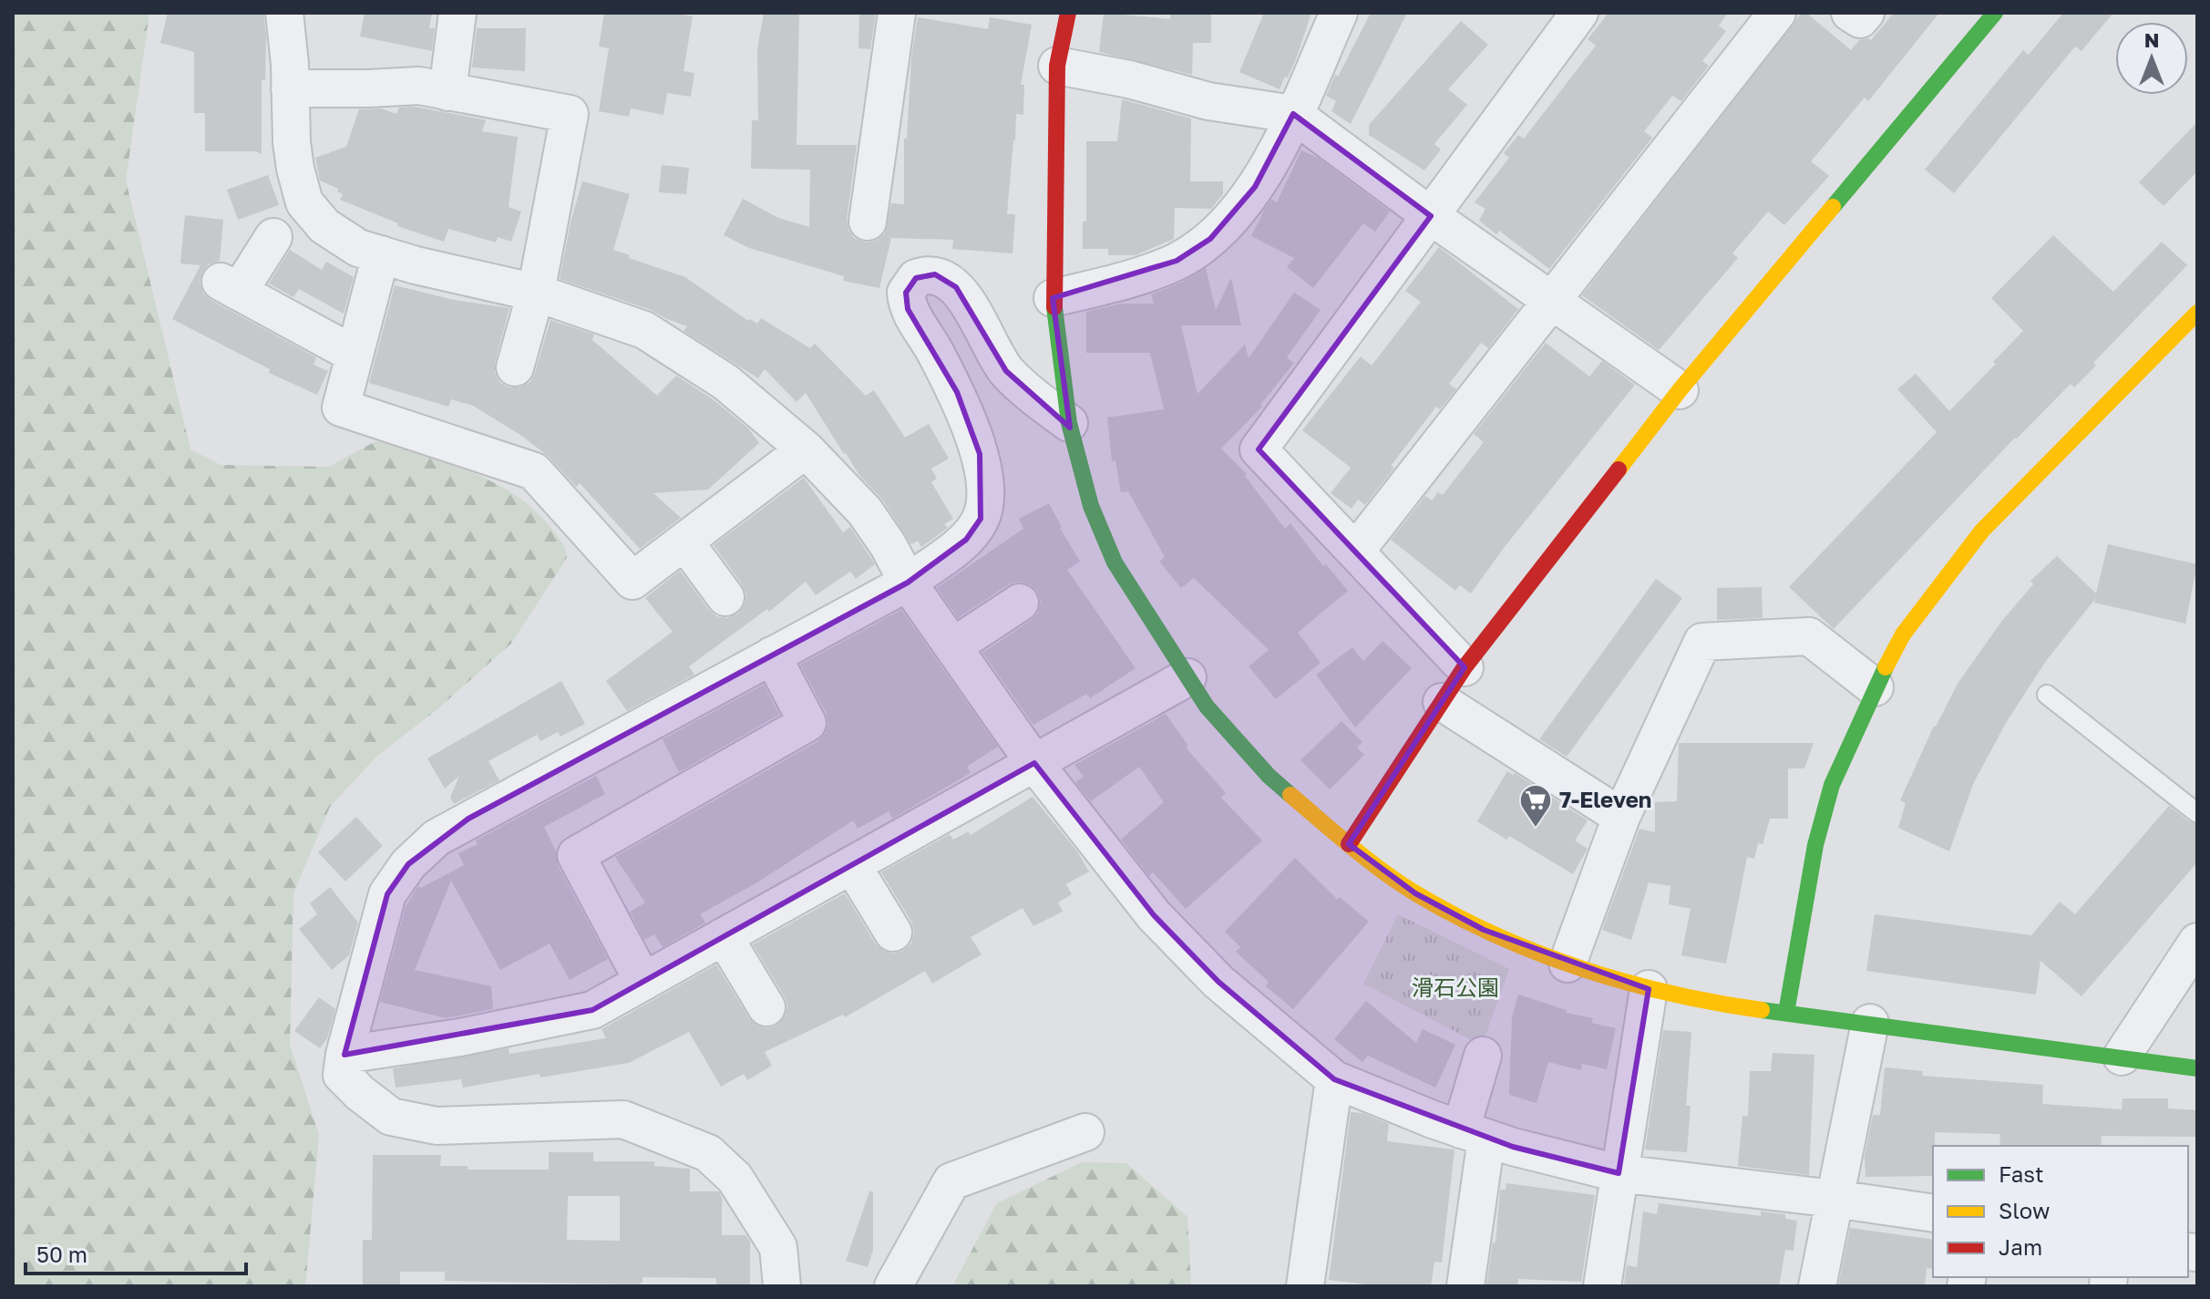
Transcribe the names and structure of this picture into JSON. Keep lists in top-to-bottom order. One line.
{"parks":["滑石公園"],"places":{"supermarket":["7-Eleven"]},"legend":["Fast","Slow","Jam"],"scale_bar":"50 m","north":"top"}
